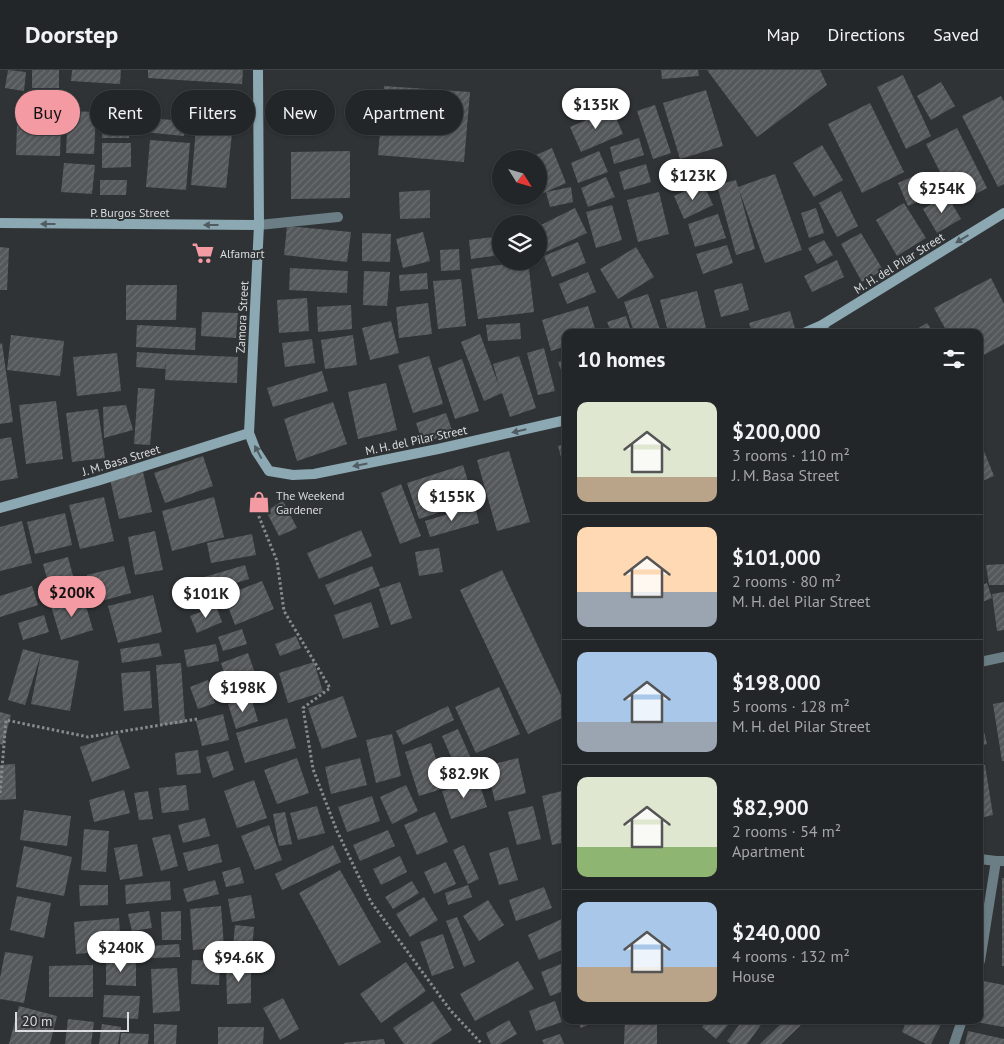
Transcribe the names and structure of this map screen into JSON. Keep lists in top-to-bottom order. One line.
{"streets":{"street":["P. Burgos Street","M. H. del Pilar Street","Zamora Street","J. M. Basa Street"]},"crossings":[["P. Burgos Street","Zamora Street"],["M. H. del Pilar Street","Zamora Street"],["Zamora Street","J. M. Basa Street"]],"one_way":["P. Burgos Street","M. H. del Pilar Street"],"places":{"supermarket":["Alfamart"],"shop":["The Weekend Gardener"]},"scale_bar":"20 m","north":"bottom right","page":{"header":"Doorstep","nav":["Map","Directions","Saved"],"price":["$135K","$123K","$254K","$155K","$200K","$101K","$198K","$82.9K","$240K","$94.6K"],"chip":["Buy","Rent","Filters","New","Apartment"],"heading":"10 homes","list":[{"name":"$200,000","note":"3 rooms · 110 m² · J. M. Basa Street"},{"name":"$101,000","note":"2 rooms · 80 m² · M. H. del Pilar Street"},{"name":"$198,000","note":"5 rooms · 128 m² · M. H. del Pilar Street"},{"name":"$82,900","note":"2 rooms · 54 m² · Apartment"},{"name":"$240,000","note":"4 rooms · 132 m² · House"}],"scale":"20 m"}}
